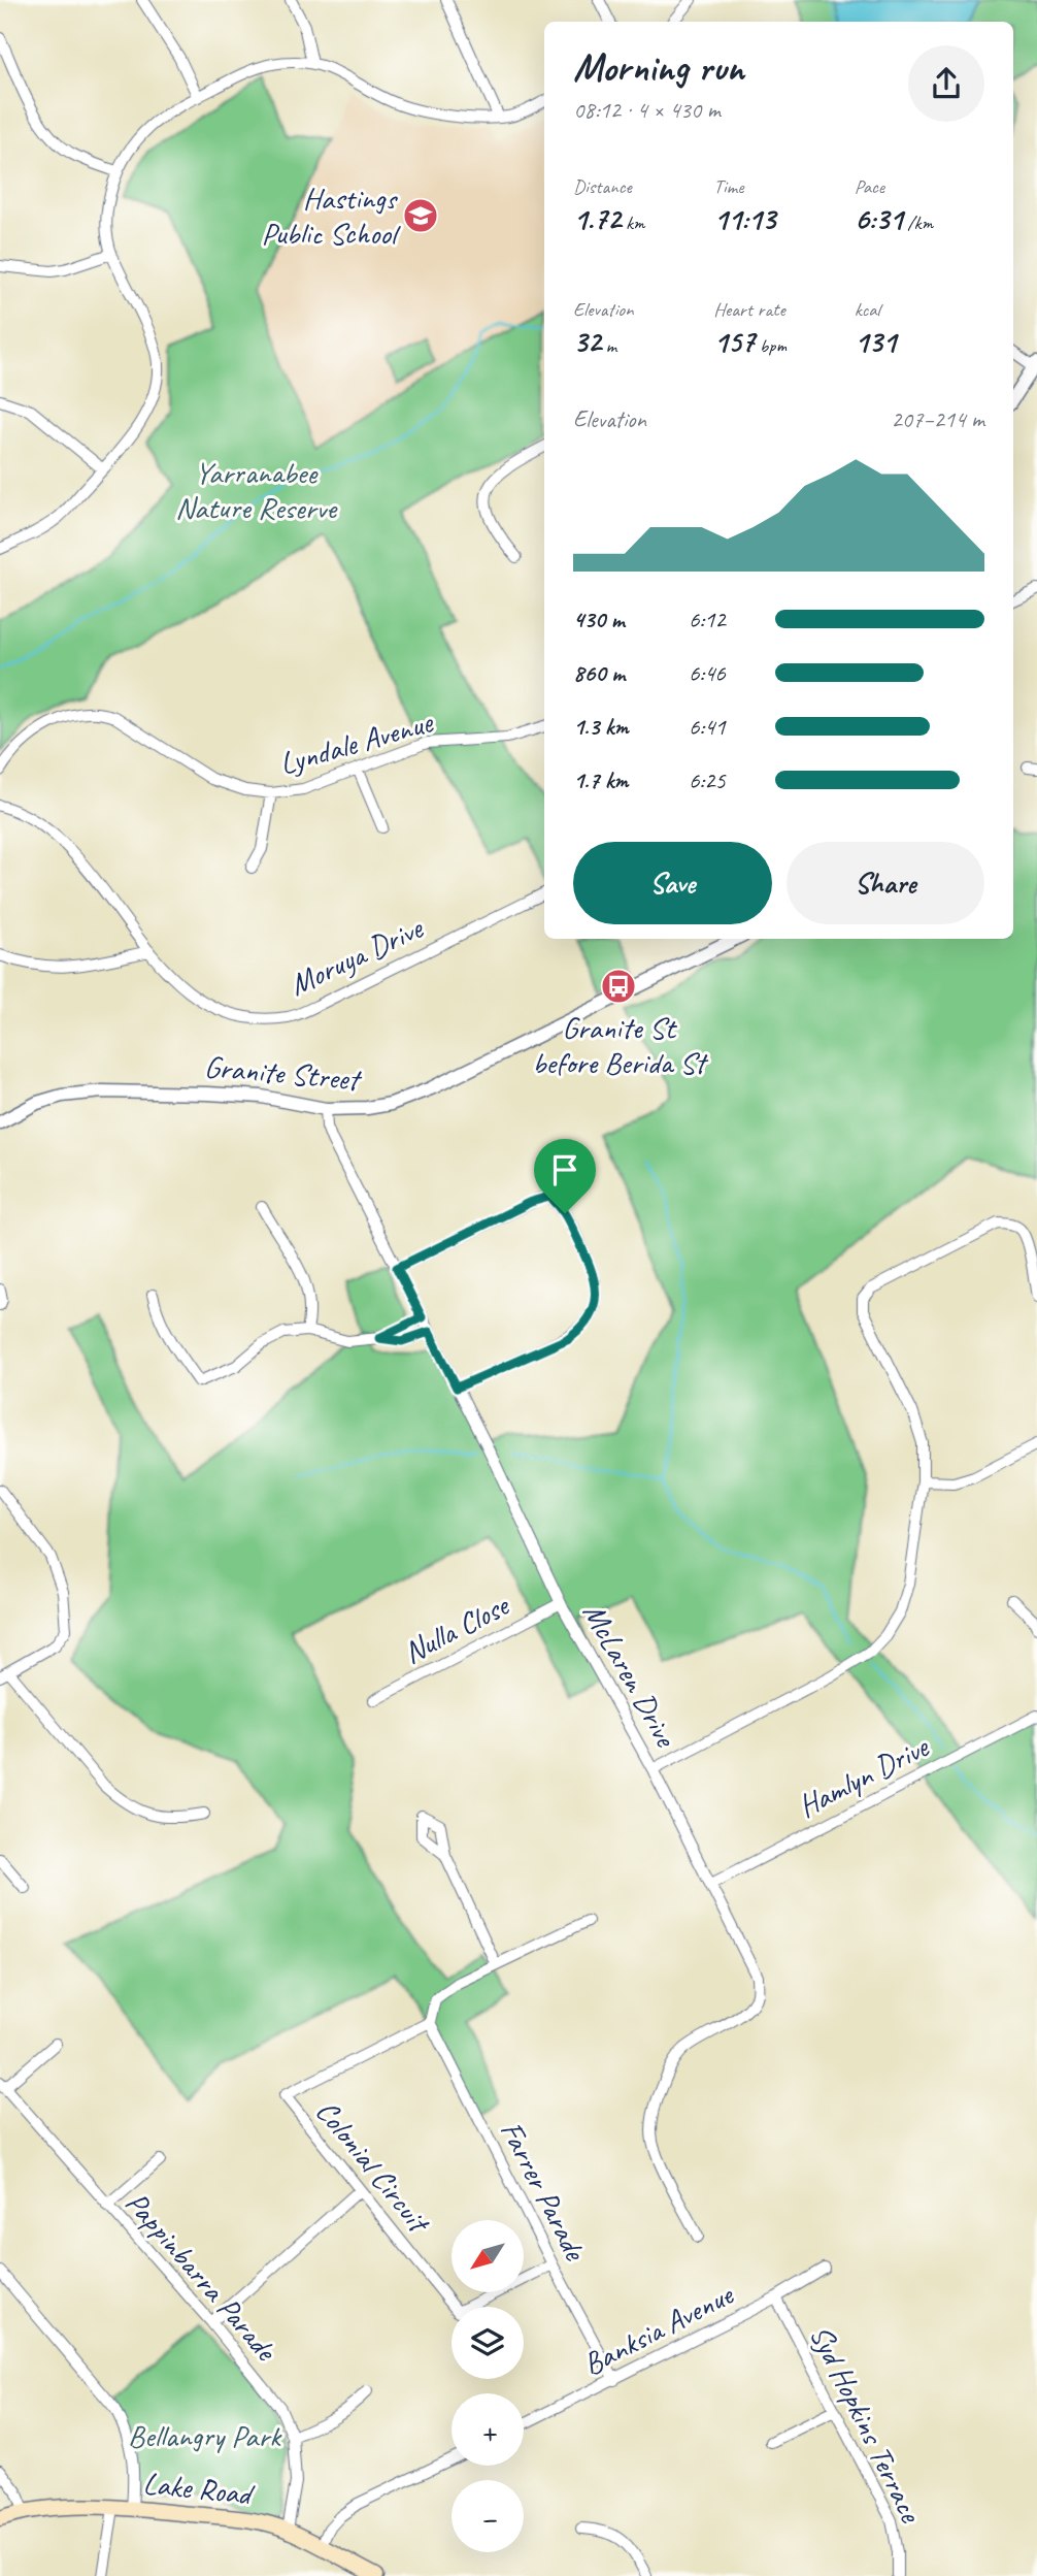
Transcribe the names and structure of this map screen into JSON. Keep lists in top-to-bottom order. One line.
{"streets":{"main road":["Lake Road"],"street":["Lyndale Avenue","Moruya Drive","Granite Street","Nulla Close","McLaren Drive","Hamlyn Drive","Colonial Circuit","Farrer Parade","Pappinbarra Parade","Banksia Avenue","Syd Hopkins Terrace"]},"crossings":[["Granite Street","McLaren Drive"],["Nulla Close","McLaren Drive"],["McLaren Drive","Hamlyn Drive"],["Colonial Circuit","Farrer Parade"],["Farrer Parade","Banksia Avenue"],["Pappinbarra Parade","Lake Road"],["Banksia Avenue","Syd Hopkins Terrace"]],"parks":["Yarranabee Nature Reserve","Bellangry Park"],"places":{"school or university":["Hastings Public School"],"bus stop":["Granite St before Berida St"]},"north":"bottom left","page":{"heading":["Morning run","08:12 · 4 × 430 m"],"stats":[["Distance","1.72 km"],["Time","11:13"],["Pace","6:31 /km"],["Elevation","32 m"],["Heart rate","157 bpm"],["kcal","131"]],"chart":["Elevation","207–214 m"],"list":[{"name":"430 m","note":"6:12"},{"name":"860 m","note":"6:46"},{"name":"1.3 km","note":"6:41"},{"name":"1.7 km","note":"6:25"}],"buttons":["Save","Share"],"map_buttons":["+","−"]}}
